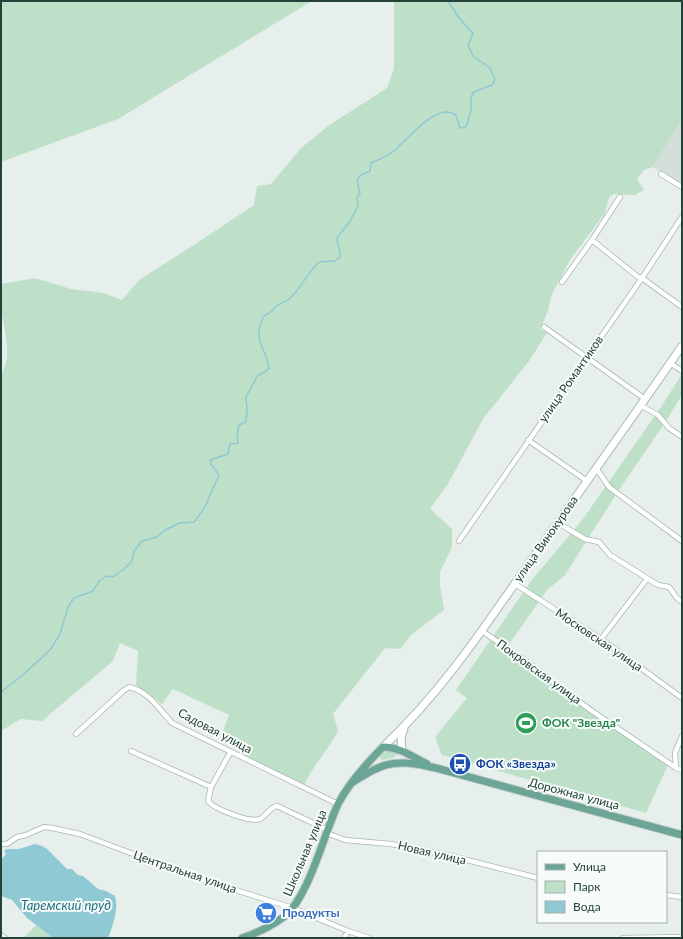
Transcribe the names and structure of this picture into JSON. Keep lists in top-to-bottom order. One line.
{"streets":{"main road":["улица Винокурова","Дорожная улица","Школьная улица"],"street":["улица Романтиков","Московская улица","Покровская улица","Садовая улица","Новая улица","Центральная улица"]},"crossings":[["улица Винокурова","Московская улица"],["улица Винокурова","Покровская улица"],["Садовая улица","Школьная улица"],["Школьная улица","Новая улица"],["Школьная улица","Центральная улица"]],"water":["Таремский пруд"],"places":{"sports":["ФОК \"Звезда\""],"bus stop":["ФОК «Звезда»"],"supermarket":["Продукты"]},"legend":["Улица","Парк","Вода"]}
